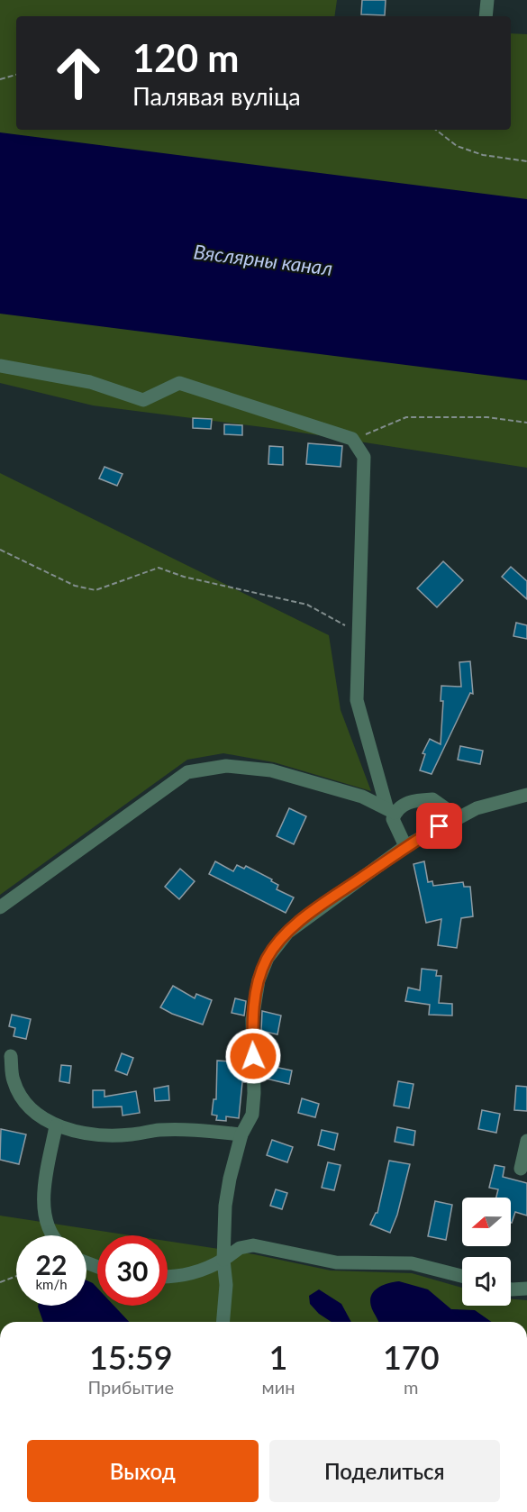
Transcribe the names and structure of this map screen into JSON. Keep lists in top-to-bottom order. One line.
{"water":["Вяслярны канал"],"north":"left","page":{"turn":["120 m","Палявая вуліца"],"speed":"22 km/h","limit":"30","eta":["15:59","Прибытие","1","мин","170","m"],"buttons":["Выход","Поделиться"]}}
